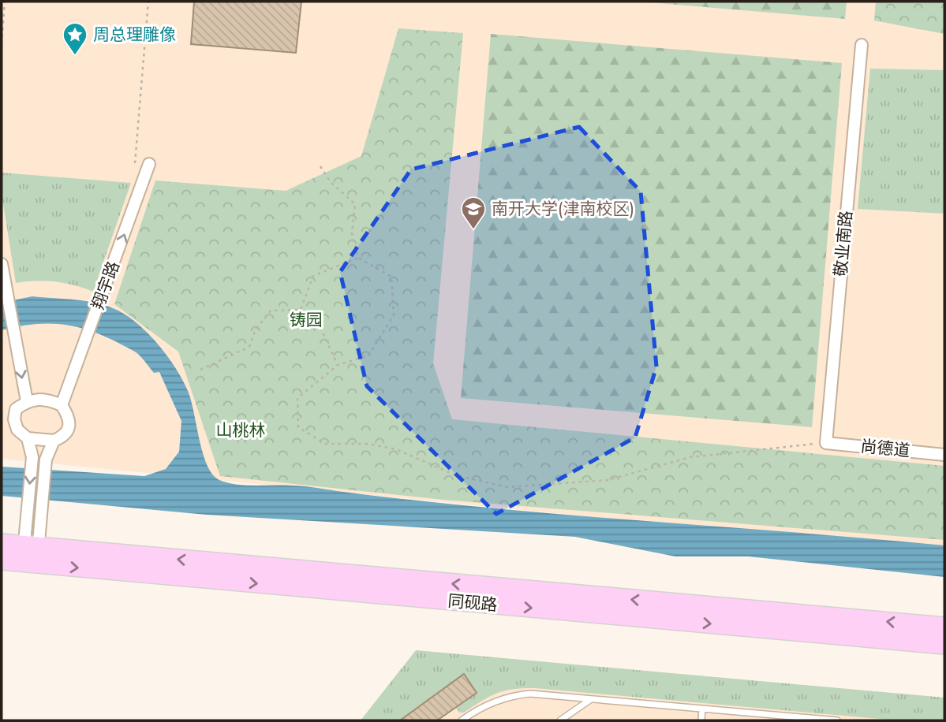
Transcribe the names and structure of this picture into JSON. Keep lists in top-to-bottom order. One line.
{"streets":{"main road":["同砚路"],"street":["敬业南路","翔宇路","尚德道"]},"crossings":[["敬业南路","尚德道"]],"one_way":["翔宇路"],"parks":["铸园","山桃林"],"places":{"place":["周总理雕像"],"school or university":["南开大学(津南校区)"]}}
